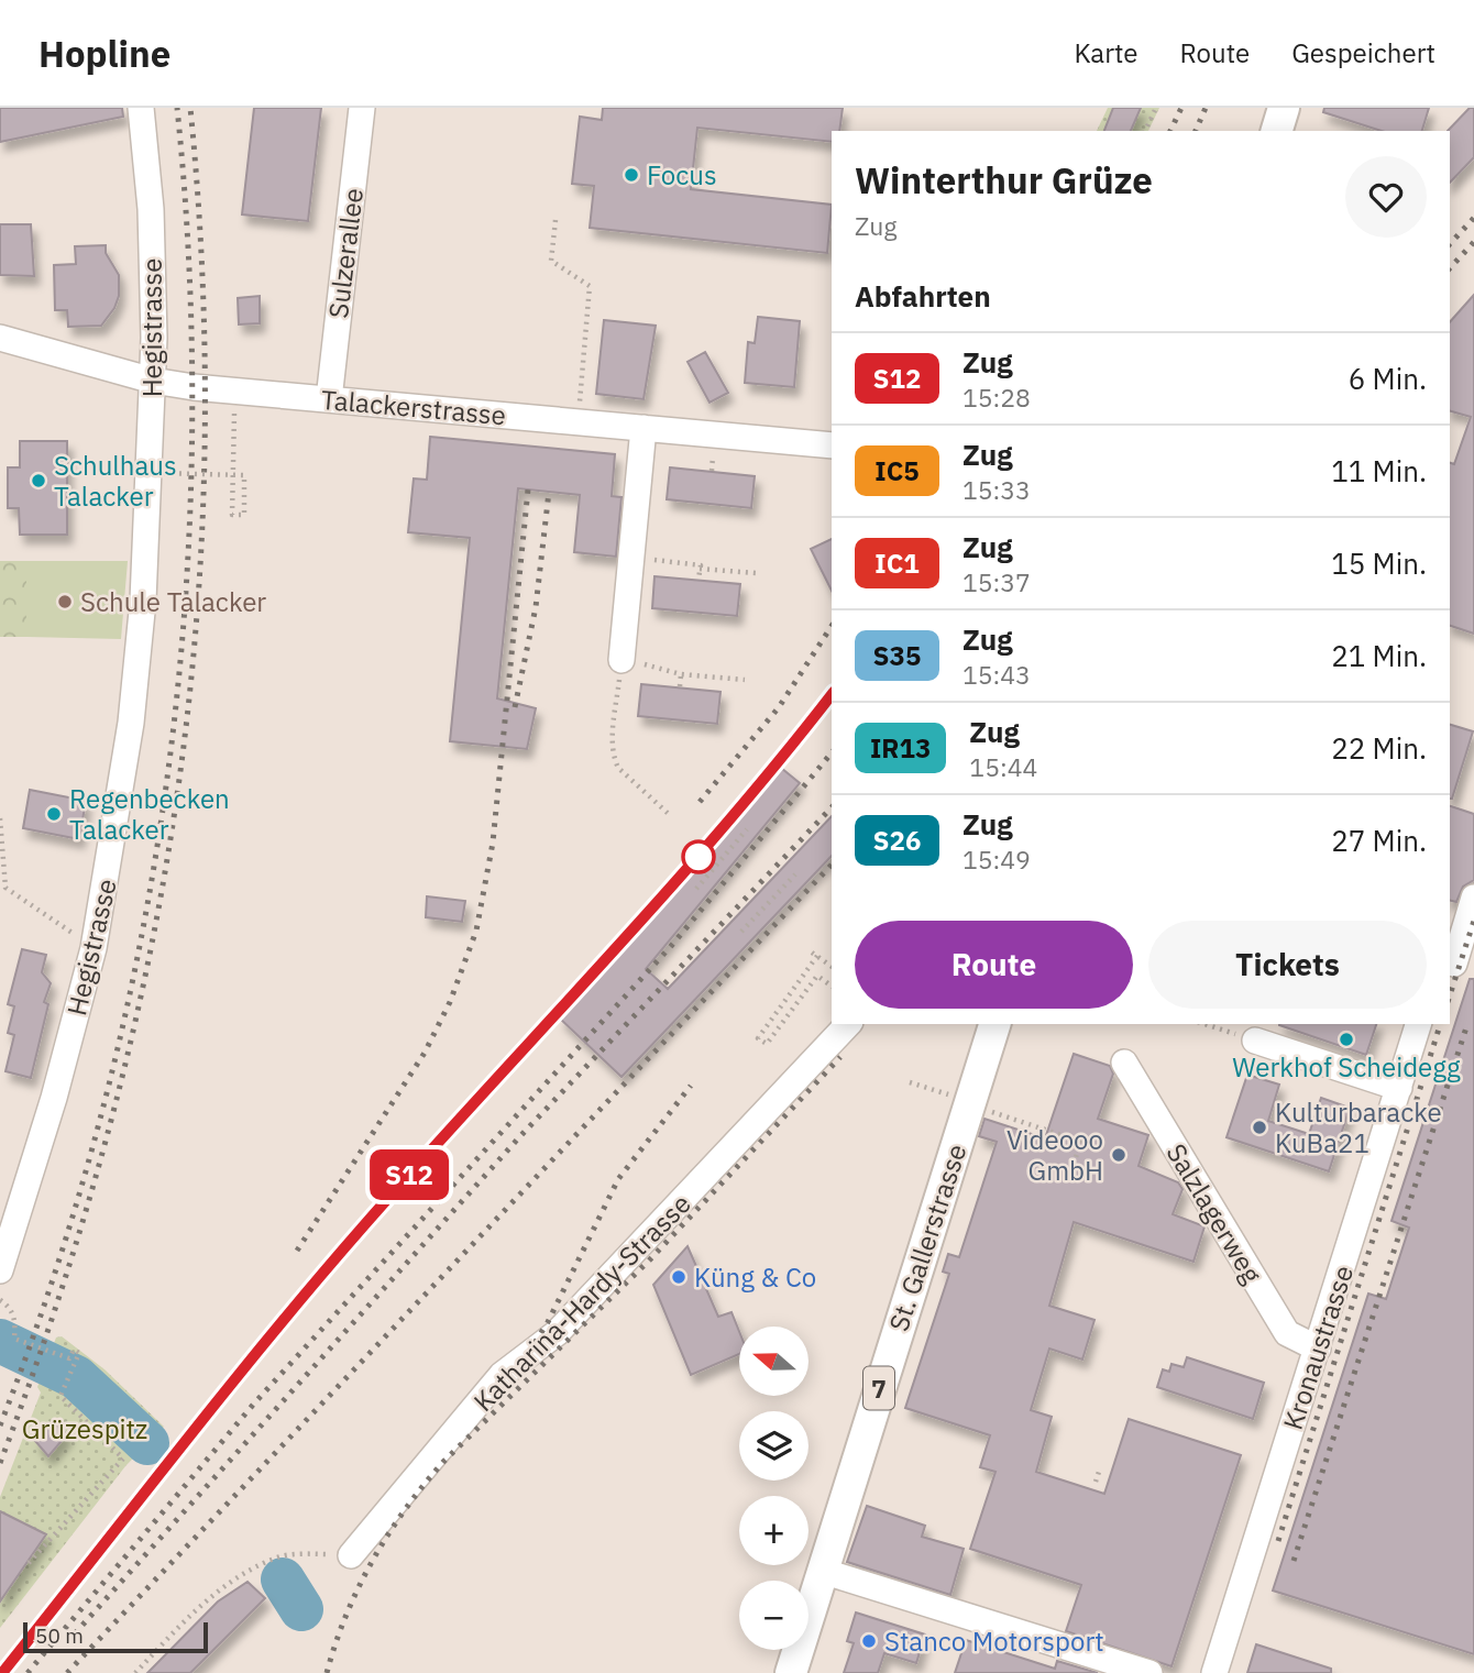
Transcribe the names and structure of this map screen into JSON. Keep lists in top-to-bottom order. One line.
{"streets":{"main road":["St. Gallerstrasse","7"],"street":["Sulzerallee","Hegistrasse","Talackerstrasse","Salzlagerweg","Katharina-Hardy-Strasse","Kronaustrasse"]},"crossings":[["Sulzerallee","Talackerstrasse"],["Hegistrasse","Talackerstrasse"],["Salzlagerweg","Kronaustrasse"]],"parks":["Grüzespitz"],"places":["Focus","Schulhaus Talacker","Schule Talacker","Regenbecken Talacker","Werkhof Scheidegg","Kulturbaracke KuBa21","Videooo GmbH","Küng & Co","Stanco Motorsport"],"scale_bar":"50 m","north":"left","page":{"header":"Hopline","nav":["Karte","Route","Gespeichert"],"on_map":"S12","heading":[["Winterthur Grüze","Zug"],"Abfahrten"],"list":[{"mark":"S12","name":"Zug","note":"15:28","value":"6 Min."},{"mark":"IC5","name":"Zug","note":"15:33","value":"11 Min."},{"mark":"IC1","name":"Zug","note":"15:37","value":"15 Min."},{"mark":"S35","name":"Zug","note":"15:43","value":"21 Min."},{"mark":"IR13","name":"Zug","note":"15:44","value":"22 Min."},{"mark":"S26","name":"Zug","note":"15:49","value":"27 Min."}],"buttons":["Route","Tickets"],"map_buttons":["+","−"],"scale":"50 m"}}
